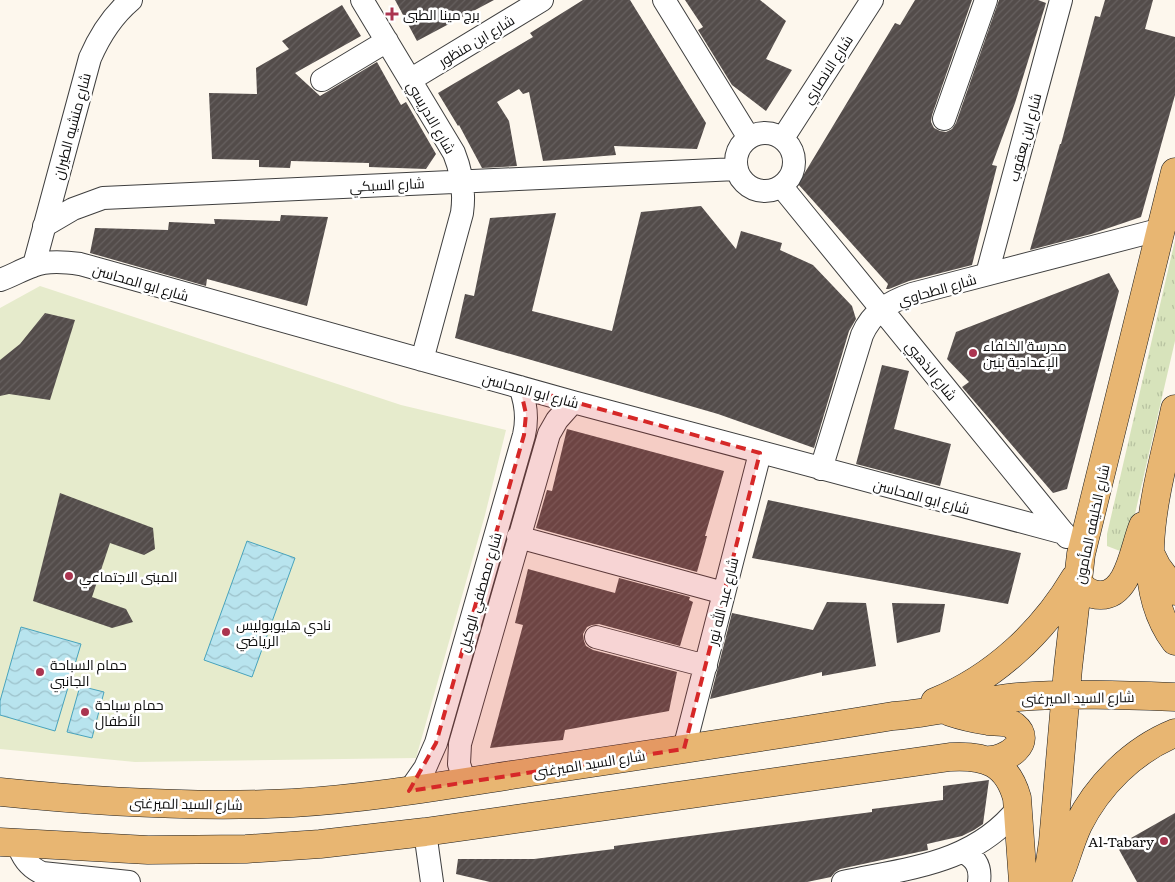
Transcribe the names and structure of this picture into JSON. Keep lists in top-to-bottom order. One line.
{"streets":{"main road":["شارع الخليفه المأمون","شارع السيد الميرغنى"],"street":["شارع ابن منظور","شارع الانصاري","شارع الادريسي","شارع منشيه الطيران","شارع ابن يعقوب","شارع السبكي","شارع ابو المحاسن","شارع الطحاوي","شارع الذهبي","شارع مصطفي الوكيل","شارع عبد الله نور"]},"crossings":[["شارع ابن منظور","شارع الادريسي"],["شارع الانصاري","شارع السبكي"],["شارع الانصاري","شارع الذهبي"],["شارع الادريسي","شارع السبكي"],["شارع الادريسي","شارع ابو المحاسن"],["شارع منشيه الطيران","شارع السبكي"],["شارع منشيه الطيران","شارع ابو المحاسن"],["شارع ابن يعقوب","شارع الطحاوي"],["شارع السبكي","شارع الذهبي"],["شارع ابو المحاسن","شارع الطحاوي"],["شارع ابو المحاسن","شارع الذهبي"],["شارع ابو المحاسن","شارع مصطفي الوكيل"],["شارع ابو المحاسن","شارع عبد الله نور"],["شارع الطحاوي","شارع الذهبي"],["شارع الطحاوي","شارع الخليفه المأمون"],["شارع الذهبي","شارع الخليفه المأمون"],["شارع الخليفه المأمون","شارع السيد الميرغنى"],["شارع مصطفي الوكيل","شارع السيد الميرغنى"],["شارع عبد الله نور","شارع السيد الميرغنى"]],"places":{"health":["برج مينا الطبى"],"other":["مدرسة الخلفاء الإعدادية بنين","المبنى الاجتماعي","نادي هليوبوليس الرياضي","حمام السباحة الجانبي","حمام سباحة الأطفال","Al-Tabary"]}}
